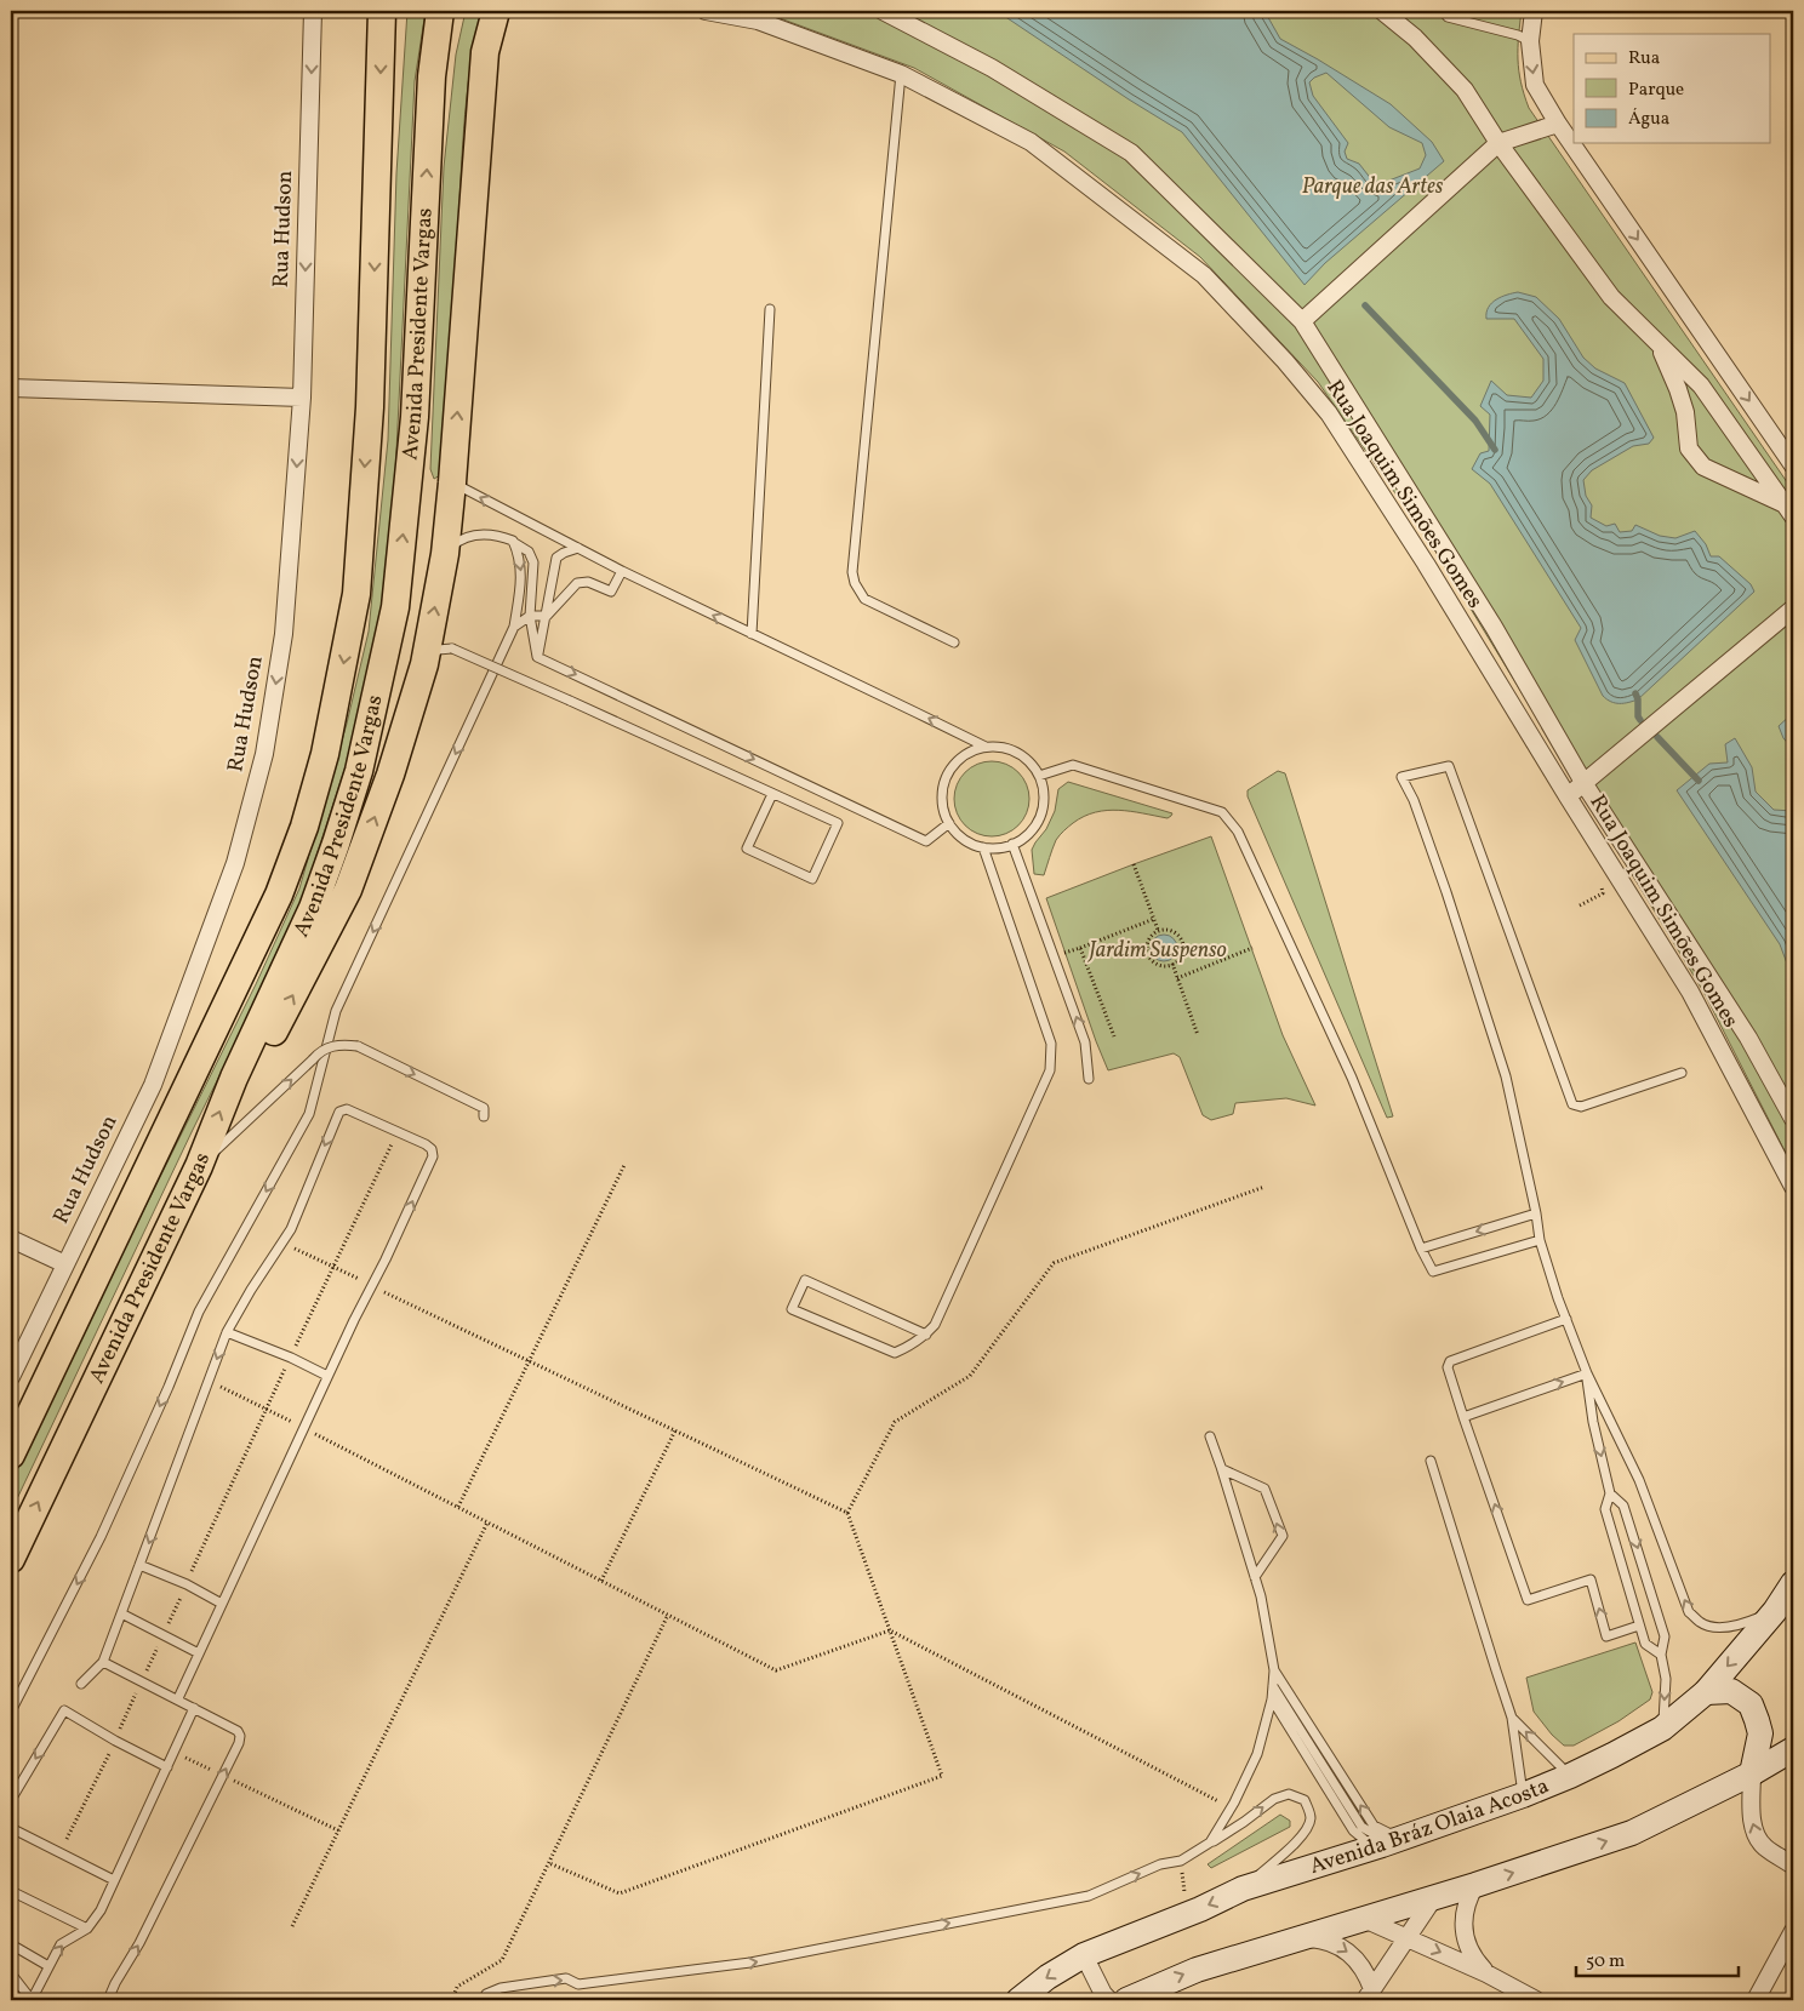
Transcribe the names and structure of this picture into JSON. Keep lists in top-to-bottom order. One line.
{"streets":{"main road":["Avenida Presidente Vargas"],"street":["Rua Hudson","Rua Joaquim Simões Gomes","Avenida Bráz Olaia Acosta"]},"one_way":["Rua Hudson"],"parks":["Parque das Artes","Jardim Suspenso"],"legend":["Rua","Parque","Água"],"scale_bar":"50 m"}
